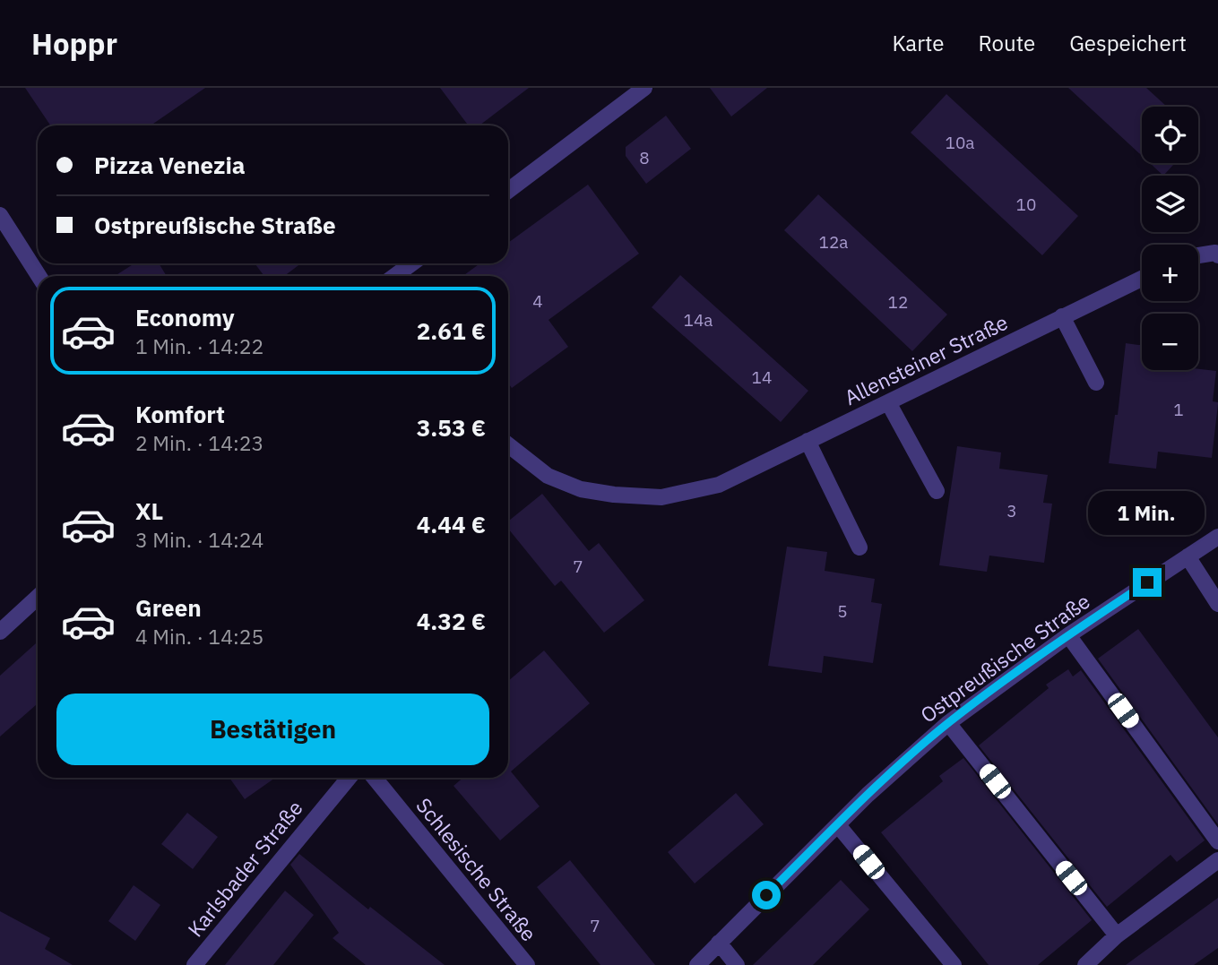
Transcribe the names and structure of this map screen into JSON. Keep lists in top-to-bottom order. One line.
{"streets":{"street":["Allensteiner Straße","Ostpreußische Straße","Karlsbader Straße","Schlesische Straße"]},"house_numbers":["10a","8","10","12a","4","12","14a","14","1","3","7","5","7"],"page":{"header":"Hoppr","nav":["Karte","Route","Gespeichert"],"map_buttons":["+","−"],"banner":["Pizza Venezia","Ostpreußische Straße"],"list":[{"name":"Economy","note":"1 Min. · 14:22","value":"2.61 €"},{"name":"Komfort","note":"2 Min. · 14:23","value":"3.53 €"},{"name":"XL","note":"3 Min. · 14:24","value":"4.44 €"},{"name":"Green","note":"4 Min. · 14:25","value":"4.32 €"}],"bubble":"1 Min.","buttons":"Bestätigen"}}
